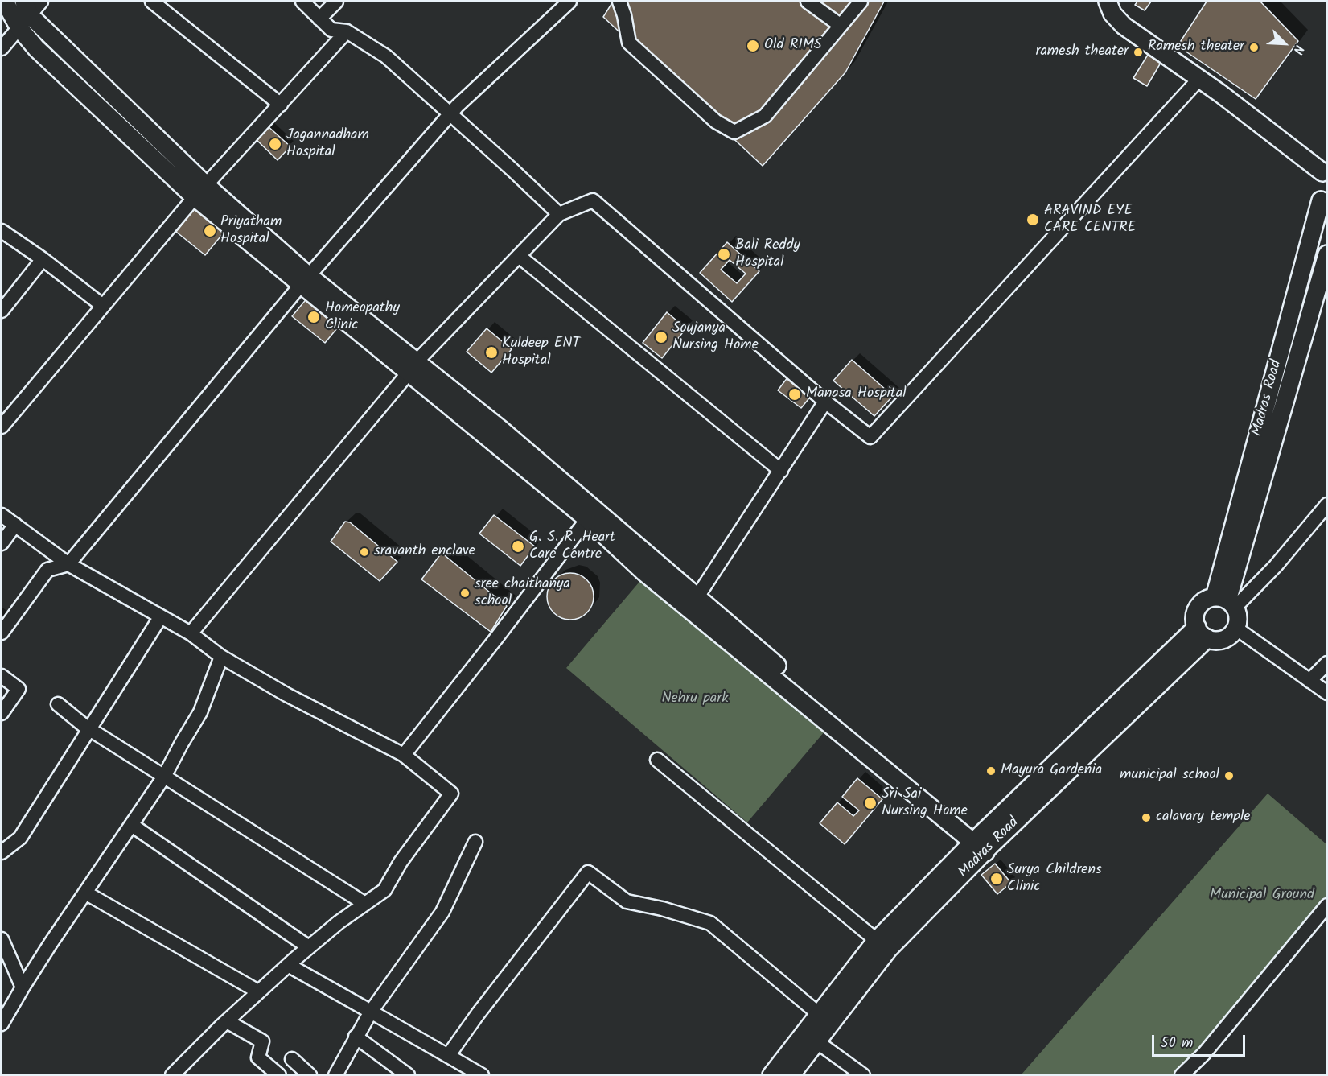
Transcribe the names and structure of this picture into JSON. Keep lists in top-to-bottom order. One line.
{"streets":{"main road":["Madras Road"]},"parks":["Nehru park","Municipal Ground"],"places":["Old RIMS","Ramesh theater","ramesh theater","Jagannadham Hospital","ARAVIND EYE CARE CENTRE","Priyatham Hospital","Bali Reddy Hospital","Homeopathy Clinic","Soujanya Nursing Home","Kuldeep ENT Hospital","Manasa Hospital","G. S. R. Heart Care Centre","sravanth enclave","sree chaithanya school","Mayura Gardenia","municipal school","Sri Sai Nursing Home","calavary temple","Surya Childrens Clinic"],"scale_bar":"50 m","north":"bottom right"}
